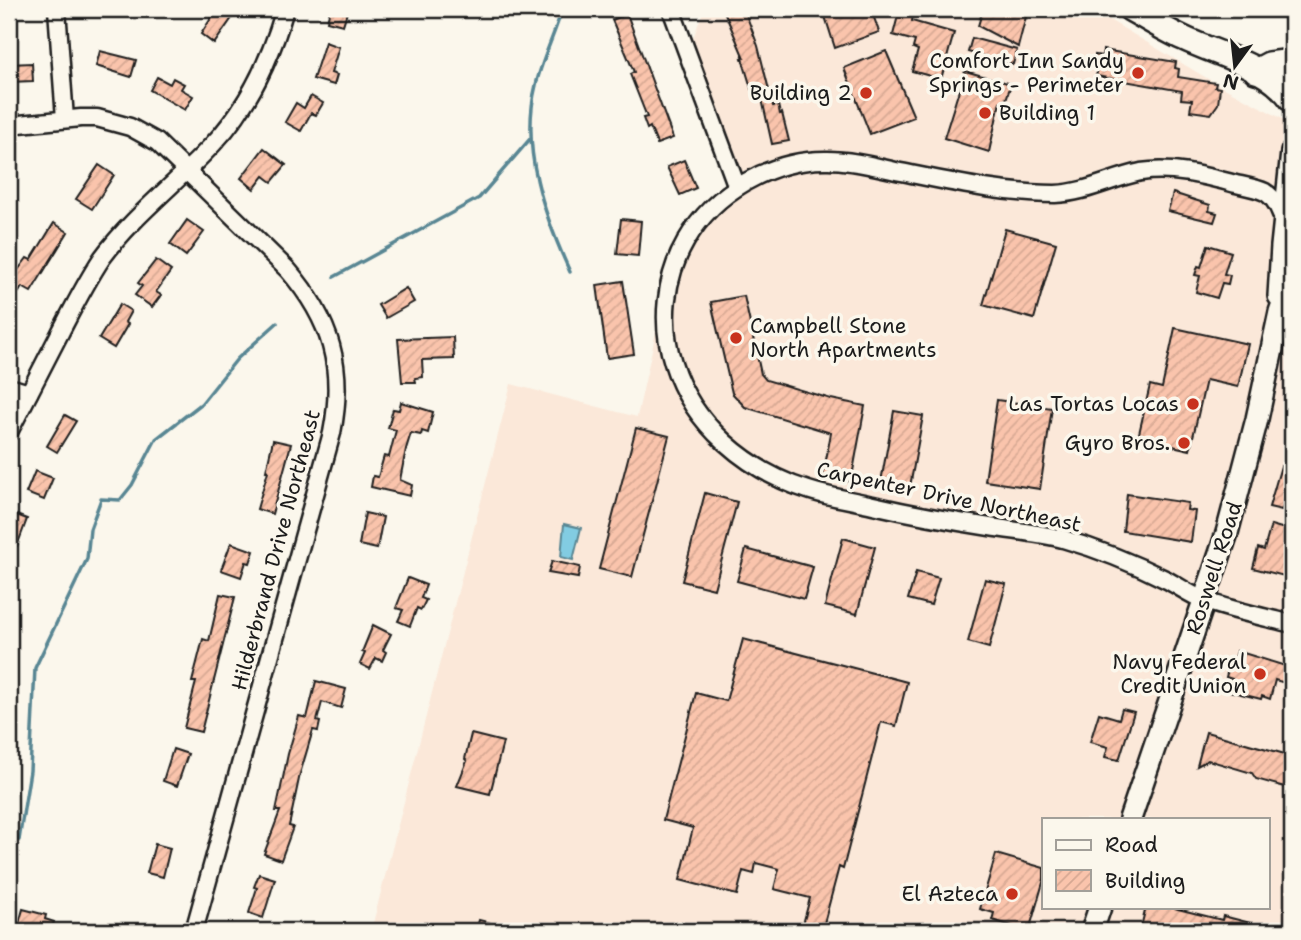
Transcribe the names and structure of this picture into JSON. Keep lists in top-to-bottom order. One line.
{"streets":{"main road":["Roswell Road"],"street":["Carpenter Drive Northeast","Hilderbrand Drive Northeast"]},"crossings":[["Carpenter Drive Northeast","Roswell Road"]],"places":["Comfort Inn Sandy Springs - Perimeter","Building 2","Building 1","Campbell Stone North Apartments","Las Tortas Locas","Gyro Bros.","Navy Federal Credit Union","El Azteca"],"legend":["Road","Building"],"north":"bottom"}
